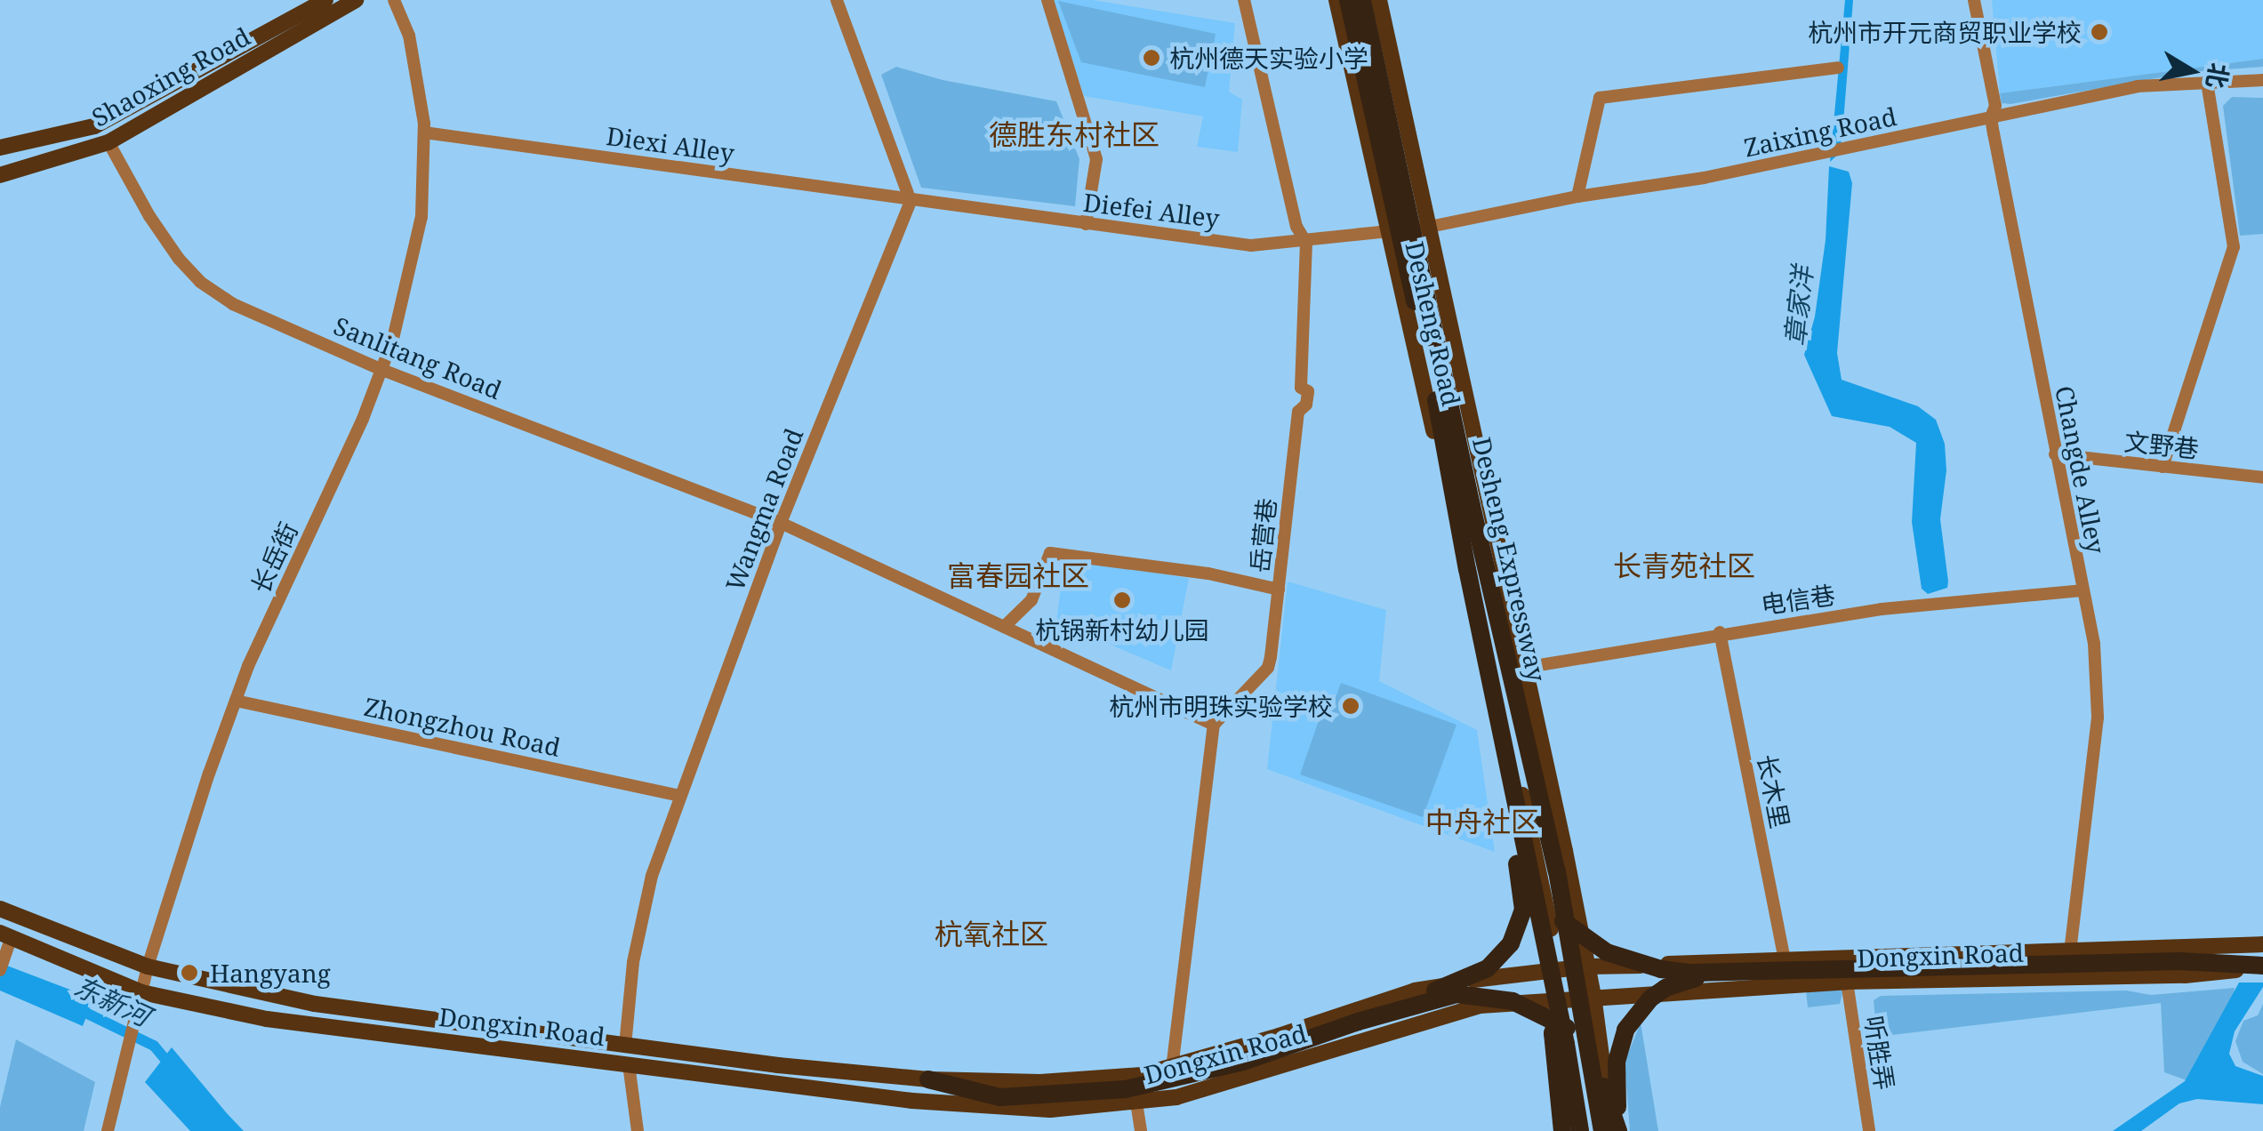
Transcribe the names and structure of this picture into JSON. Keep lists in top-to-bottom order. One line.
{"streets":{"highway":["Desheng Expressway"],"main road":["Shaoxing Road","Desheng Road","Dongxin Road"],"street":["Zaixing Road","Diexi Alley","Diefei Alley","Sanlitang Road","文野巷","Changde Alley","Wangma Road","岳营巷","长岳街","电信巷","Zhongzhou Road","长木里","听胜弄"]},"crossings":[["Shaoxing Road","Sanlitang Road"],["Zaixing Road","Diefei Alley"],["Zaixing Road","Desheng Road"],["Zaixing Road","Changde Alley"],["Diexi Alley","Diefei Alley"],["Diexi Alley","Wangma Road"],["Diexi Alley","长岳街"],["Diefei Alley","Desheng Road"],["Diefei Alley","Wangma Road"],["Diefei Alley","岳营巷"],["Desheng Road","Desheng Expressway"],["Desheng Road","电信巷"],["Desheng Road","Dongxin Road"],["Sanlitang Road","Wangma Road"],["Sanlitang Road","岳营巷"],["Sanlitang Road","长岳街"],["文野巷","Changde Alley"],["Changde Alley","电信巷"],["Changde Alley","Dongxin Road"],["Wangma Road","Zhongzhou Road"],["Wangma Road","Dongxin Road"],["长岳街","Zhongzhou Road"],["长岳街","Dongxin Road"],["电信巷","长木里"],["长木里","Dongxin Road"],["Dongxin Road","听胜弄"]],"districts":["德胜东村社区","长青苑社区","富春园社区","中舟社区","杭氧社区"],"water":["章家洋","东新河"],"places":["杭州市开元商贸职业学校","杭州德天实验小学","杭锅新村幼儿园","杭州市明珠实验学校","Hangyang"],"north":"right"}
